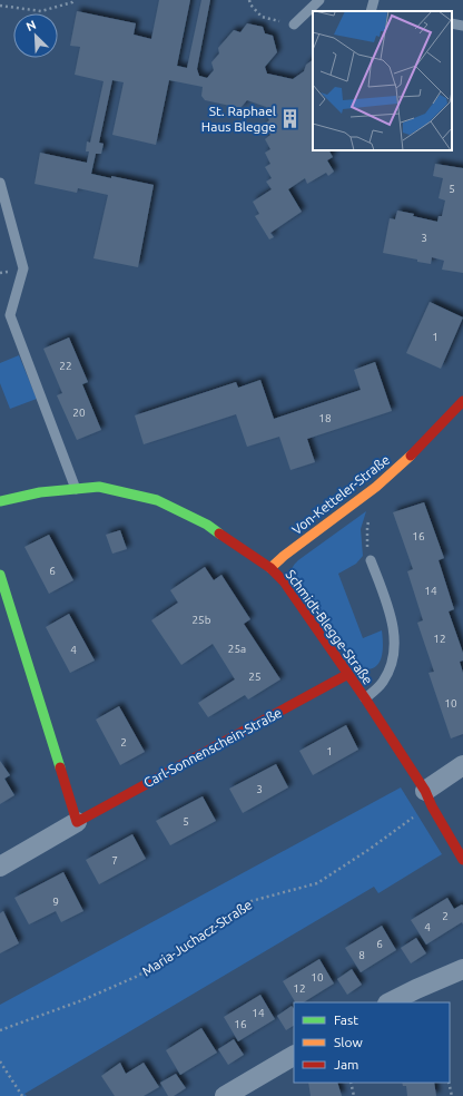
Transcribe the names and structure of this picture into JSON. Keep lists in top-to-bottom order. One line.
{"streets":{"street":["Von-Ketteler-Straße","Schmidt-Blegge-Straße","Carl-Sonnenschein-Straße"],"path":["Maria-Juchacz-Straße"]},"crossings":[["Von-Ketteler-Straße","Schmidt-Blegge-Straße"],["Schmidt-Blegge-Straße","Carl-Sonnenschein-Straße"],["Schmidt-Blegge-Straße","Maria-Juchacz-Straße"]],"places":{"building":["St. Raphael Haus Blegge"]},"house_numbers":["5","3","1","22","20","18","16","6","14","25b","12","25a","4","25","10","2","1","3","5","7","9","2","4","6","8","10","12","14","16"],"legend":["Fast","Slow","Jam"],"north":"top left"}
